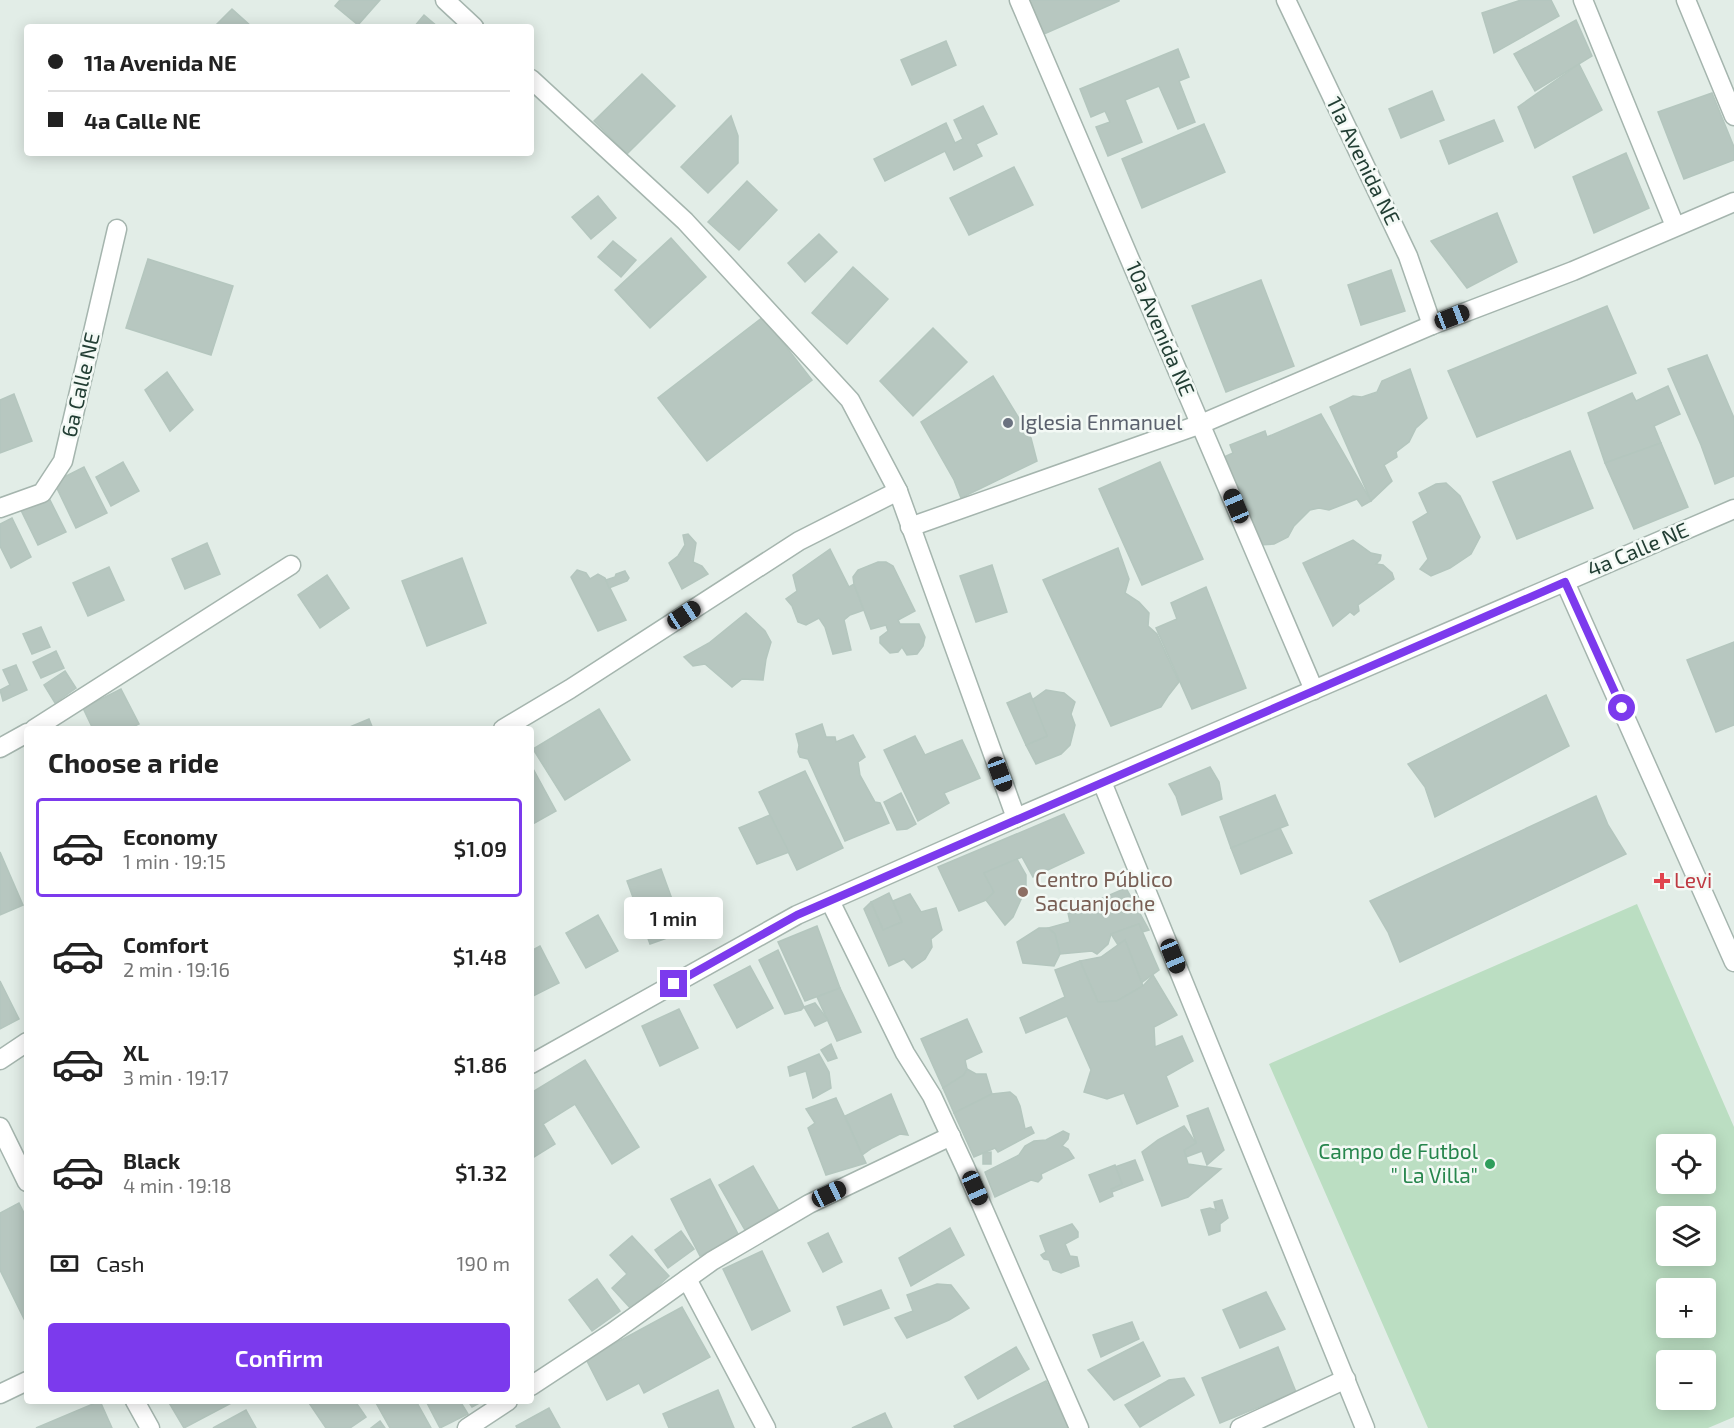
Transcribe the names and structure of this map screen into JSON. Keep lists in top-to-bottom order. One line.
{"streets":{"street":["11a Avenida NE","10a Avenida NE","6a Calle NE","4a Calle NE"]},"crossings":[["10a Avenida NE","4a Calle NE"]],"places":{"other":["Iglesia Enmanuel","Centro Público Sacuanjoche","Campo de Futbol \" La Villa\""],"health":["Levi"]},"page":{"banner":["11a Avenida NE","4a Calle NE"],"heading":"Choose a ride","list":[{"name":"Economy","note":"1 min · 19:15","value":"$1.09"},{"name":"Comfort","note":"2 min · 19:16","value":"$1.48"},{"name":"XL","note":"3 min · 19:17","value":"$1.86"},{"name":"Black","note":"4 min · 19:18","value":"$1.32"}],"bubble":"1 min","map_buttons":["+","−"],"pay":["Cash","190 m"],"buttons":"Confirm"}}
